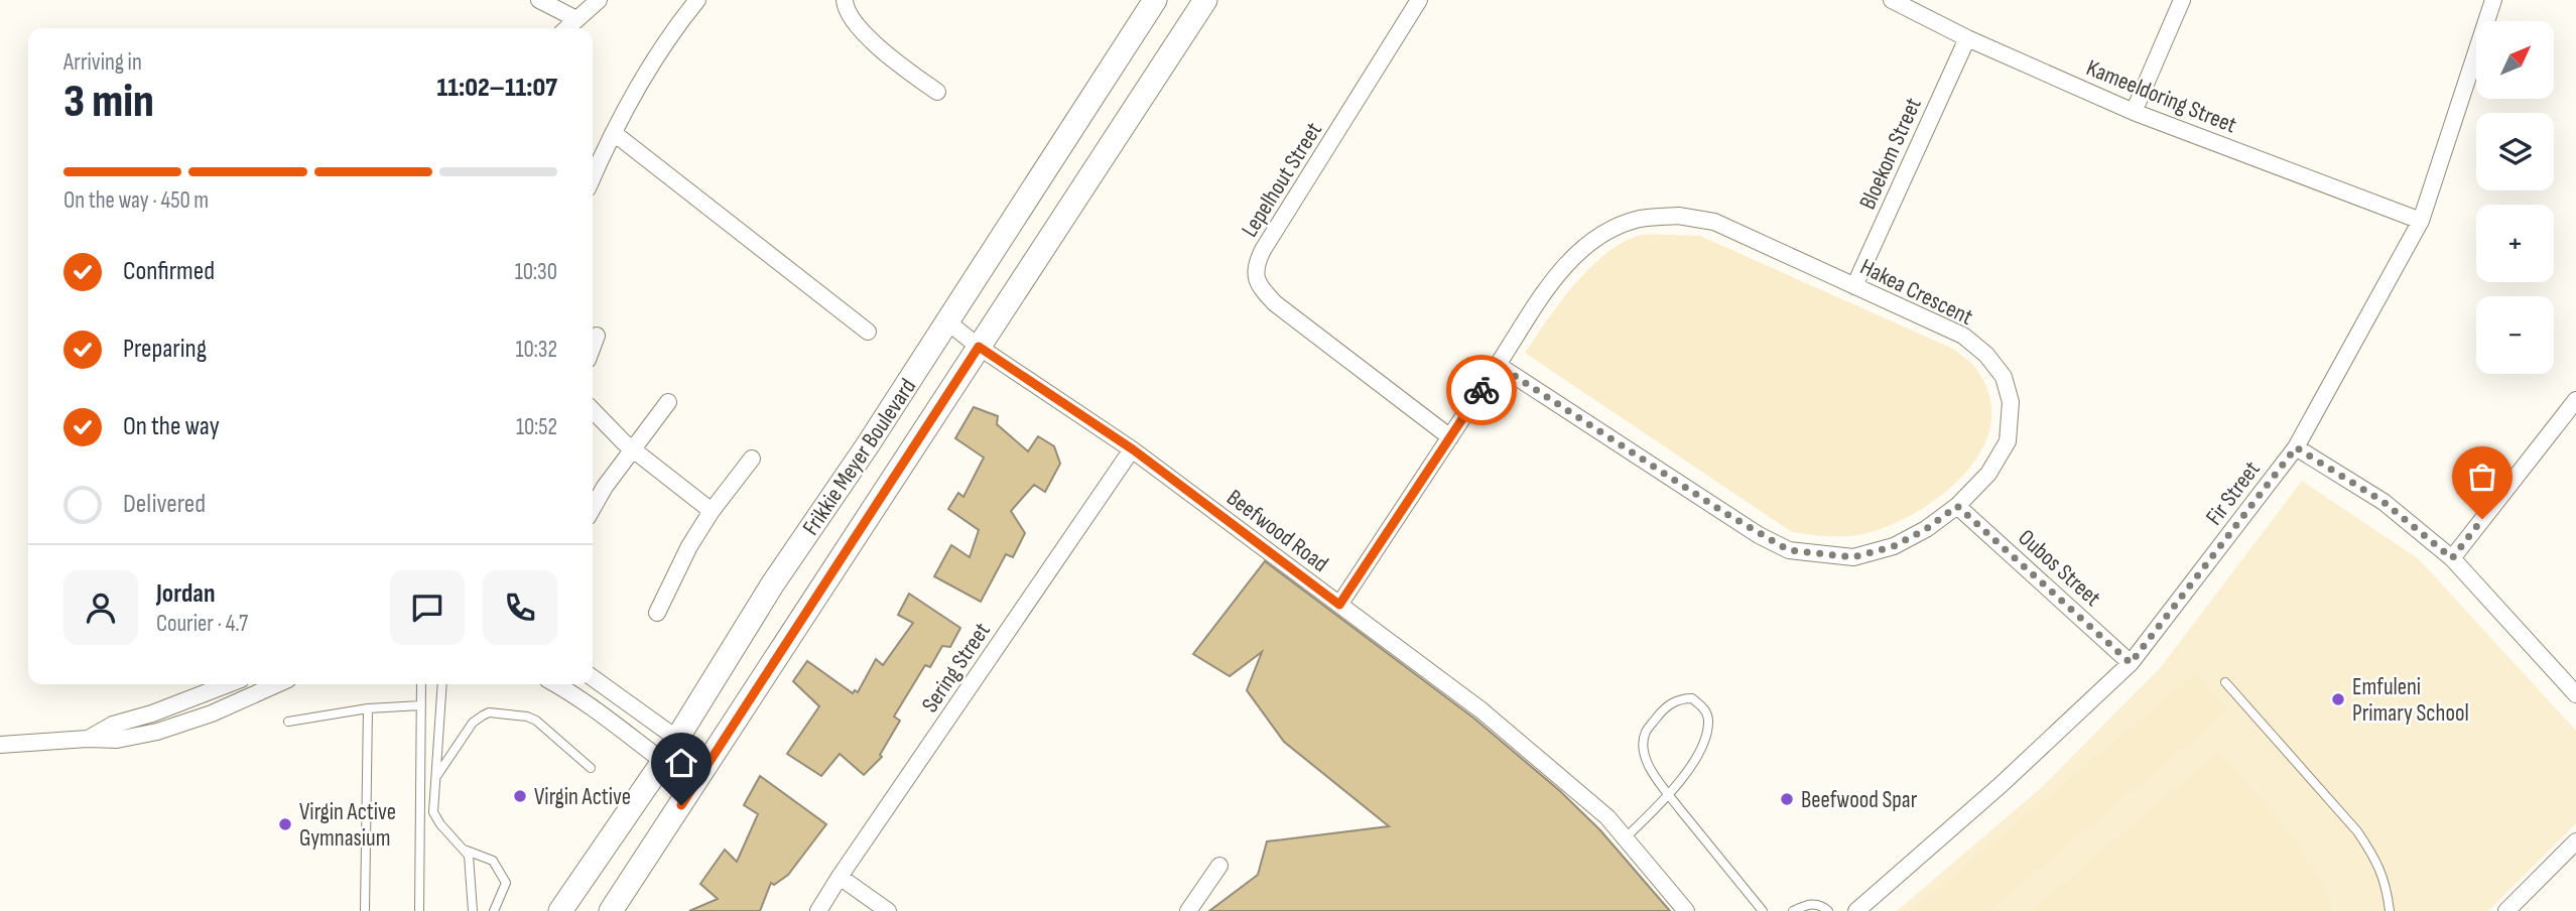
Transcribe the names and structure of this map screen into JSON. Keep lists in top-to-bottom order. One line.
{"streets":{"street":["Kameeldoring Street","Bloekom Street","Lepelhout Street","Hakea Crescent","Frikkie Meyer Boulevard","Fir Street","Beefwood Road","Oubos Street","Sering Street"]},"crossings":[["Kameeldoring Street","Bloekom Street"],["Kameeldoring Street","Fir Street"],["Bloekom Street","Hakea Crescent"],["Lepelhout Street","Hakea Crescent"],["Hakea Crescent","Beefwood Road"],["Hakea Crescent","Oubos Street"],["Frikkie Meyer Boulevard","Beefwood Road"],["Fir Street","Oubos Street"],["Beefwood Road","Sering Street"]],"places":["Emfuleni Primary School","Virgin Active","Beefwood Spar","Virgin Active Gymnasium"],"north":"top right","page":{"map_buttons":["+","−"],"heading":["3 min","Arriving in","11:02–11:07"],"panel":["Jordan","Courier · 4.7"],"bar":"On the way · 450 m","list":[["Confirmed","10:30"],["Preparing","10:32"],["On the way","10:52"],"Delivered"]}}
